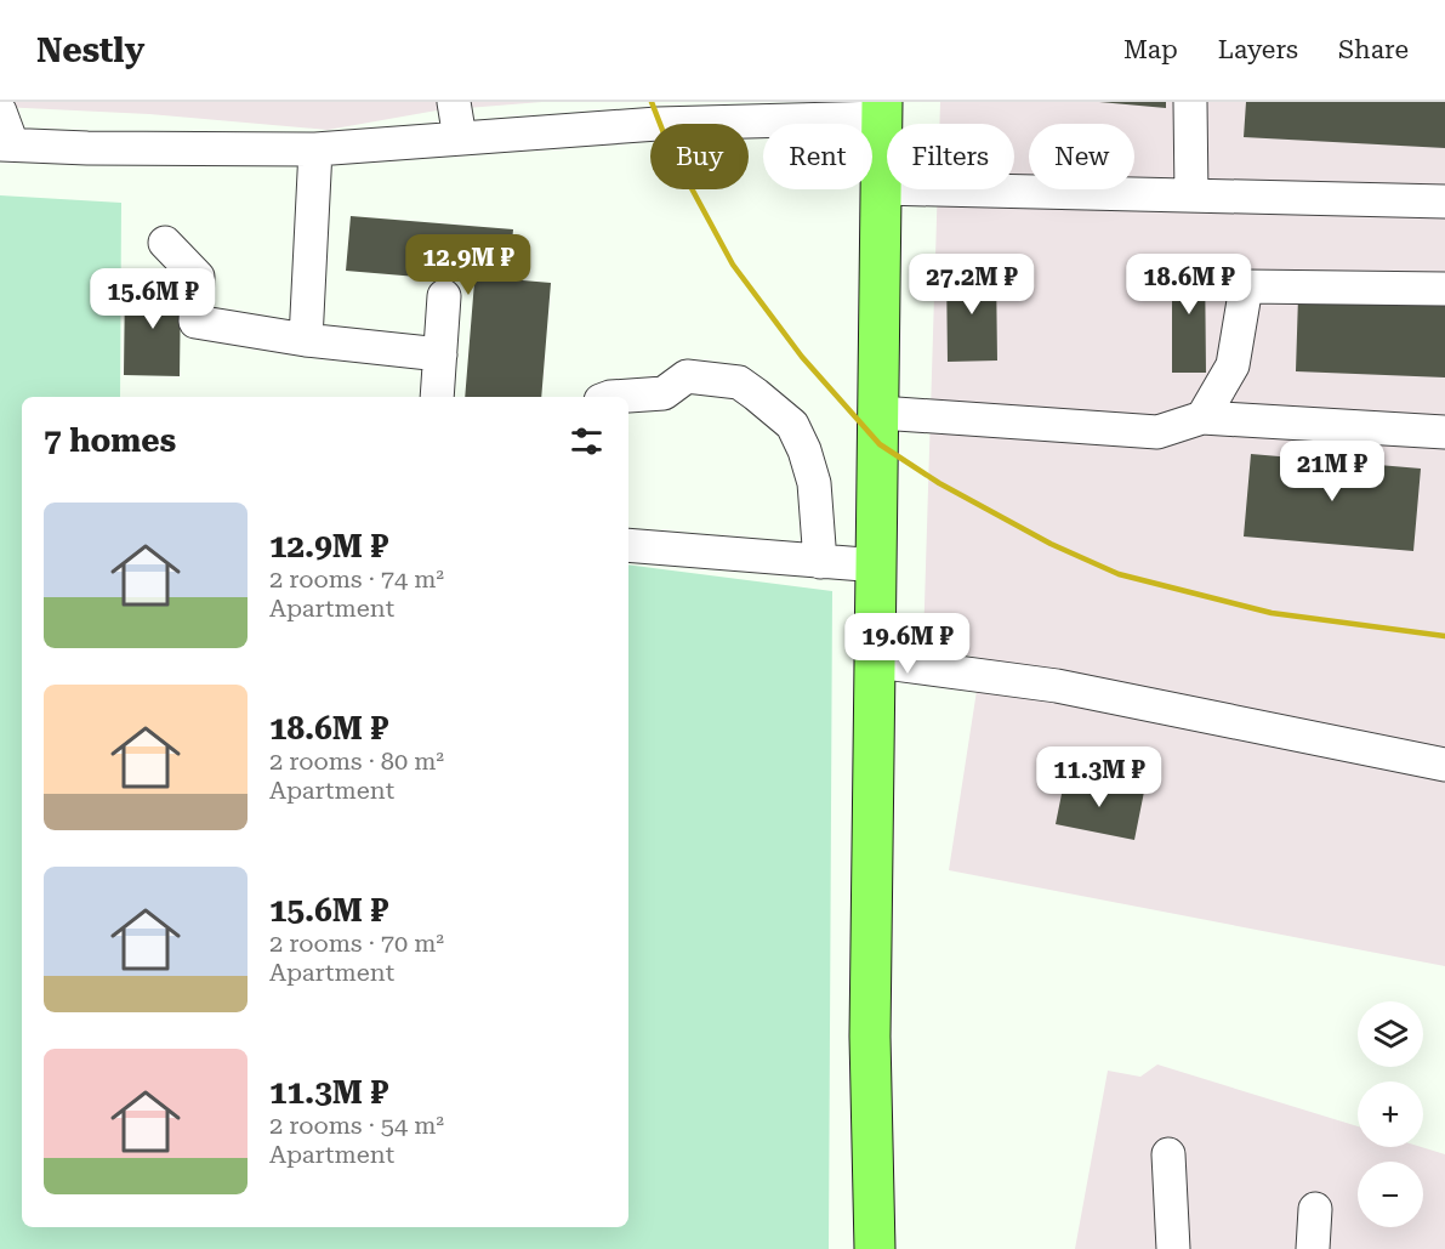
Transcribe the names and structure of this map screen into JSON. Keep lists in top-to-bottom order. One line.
{"page":{"header":"Nestly","nav":["Map","Layers","Share"],"chip":["Buy","Rent","Filters","New"],"price":["12.9M ₽","27.2M ₽","18.6M ₽","15.6M ₽","21M ₽","19.6M ₽","11.3M ₽"],"heading":"7 homes","list":[{"name":"12.9M ₽","note":"2 rooms · 74 m² · Apartment"},{"name":"18.6M ₽","note":"2 rooms · 80 m² · Apartment"},{"name":"15.6M ₽","note":"2 rooms · 70 m² · Apartment"},{"name":"11.3M ₽","note":"2 rooms · 54 m² · Apartment"}],"map_buttons":["+","−"]}}
